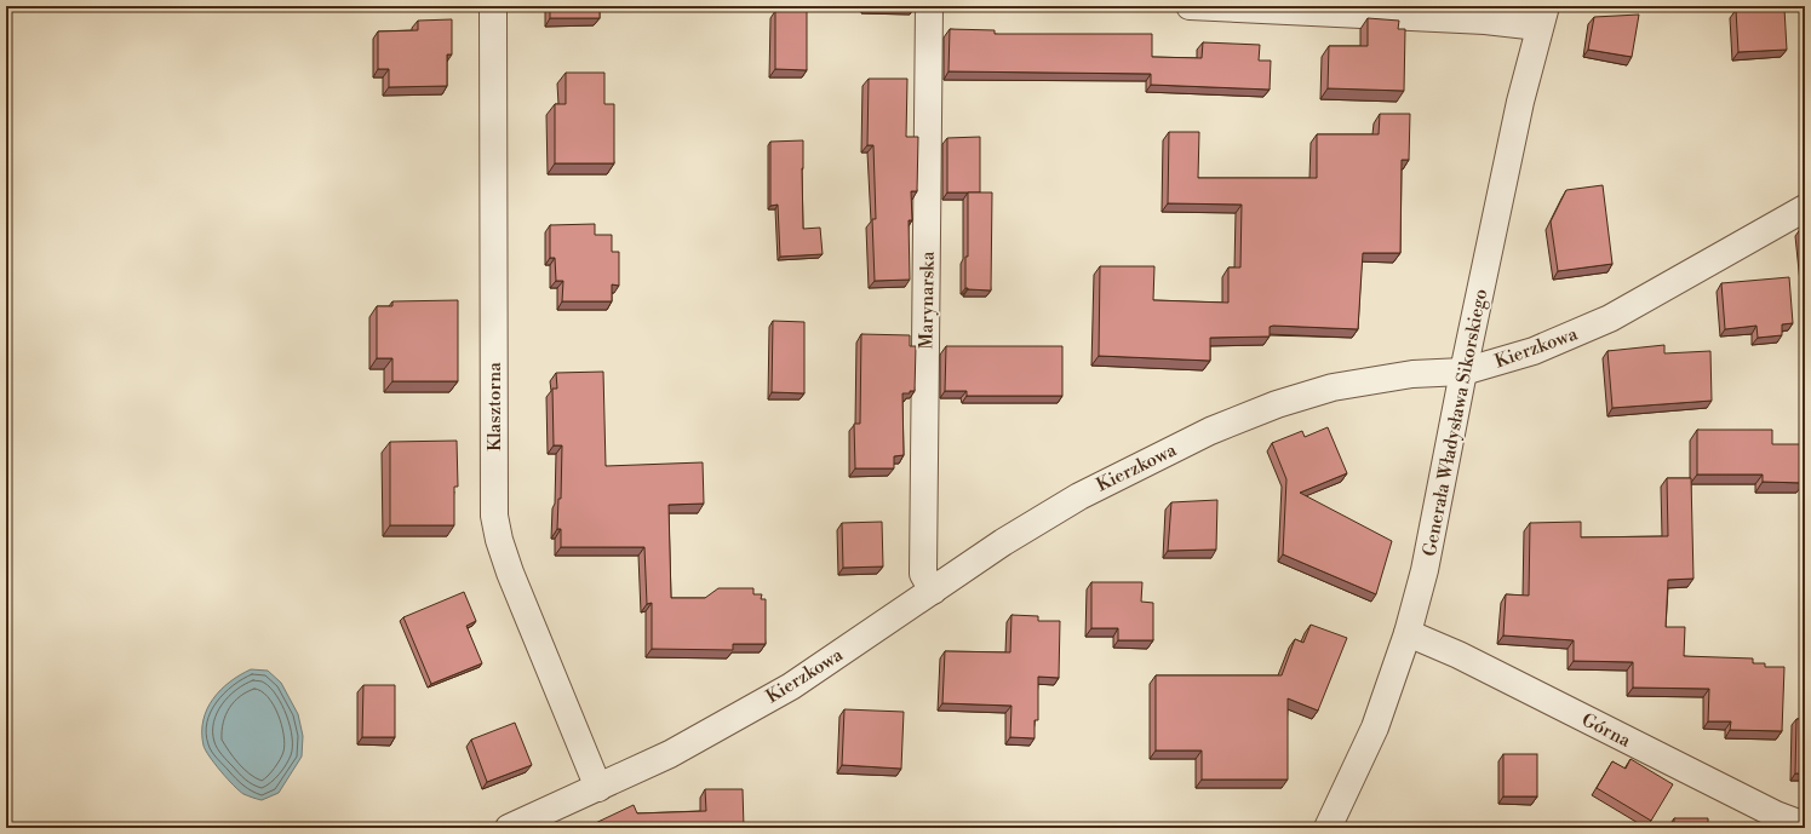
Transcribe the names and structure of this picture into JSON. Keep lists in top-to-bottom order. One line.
{"streets":{"street":["Marynarska","Kierzkowa","Klasztorna","Generała Władysława Sikorskiego","Górna"]},"crossings":[["Marynarska","Kierzkowa"],["Kierzkowa","Klasztorna"],["Kierzkowa","Generała Władysława Sikorskiego"],["Generała Władysława Sikorskiego","Górna"]]}
